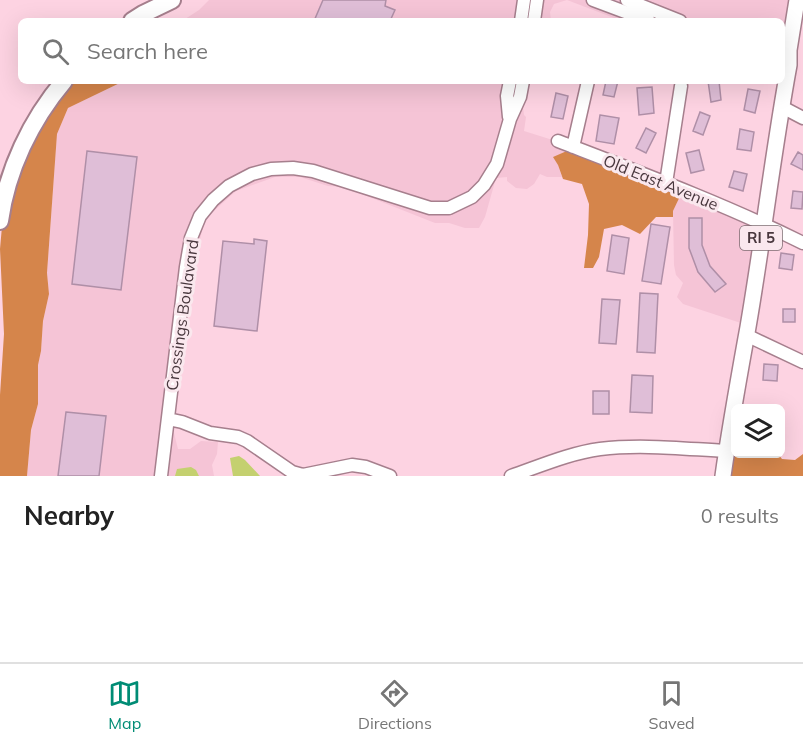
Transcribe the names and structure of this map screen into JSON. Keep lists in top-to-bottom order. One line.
{"streets":{"main road":["RI 5"],"street":["Old East Avenue","Crossings Boulavard"]},"crossings":[["Old East Avenue","RI 5"]],"page":{"search":"Search here","heading":["Nearby","0 results"],"nav":["Map","Directions","Saved"]}}
